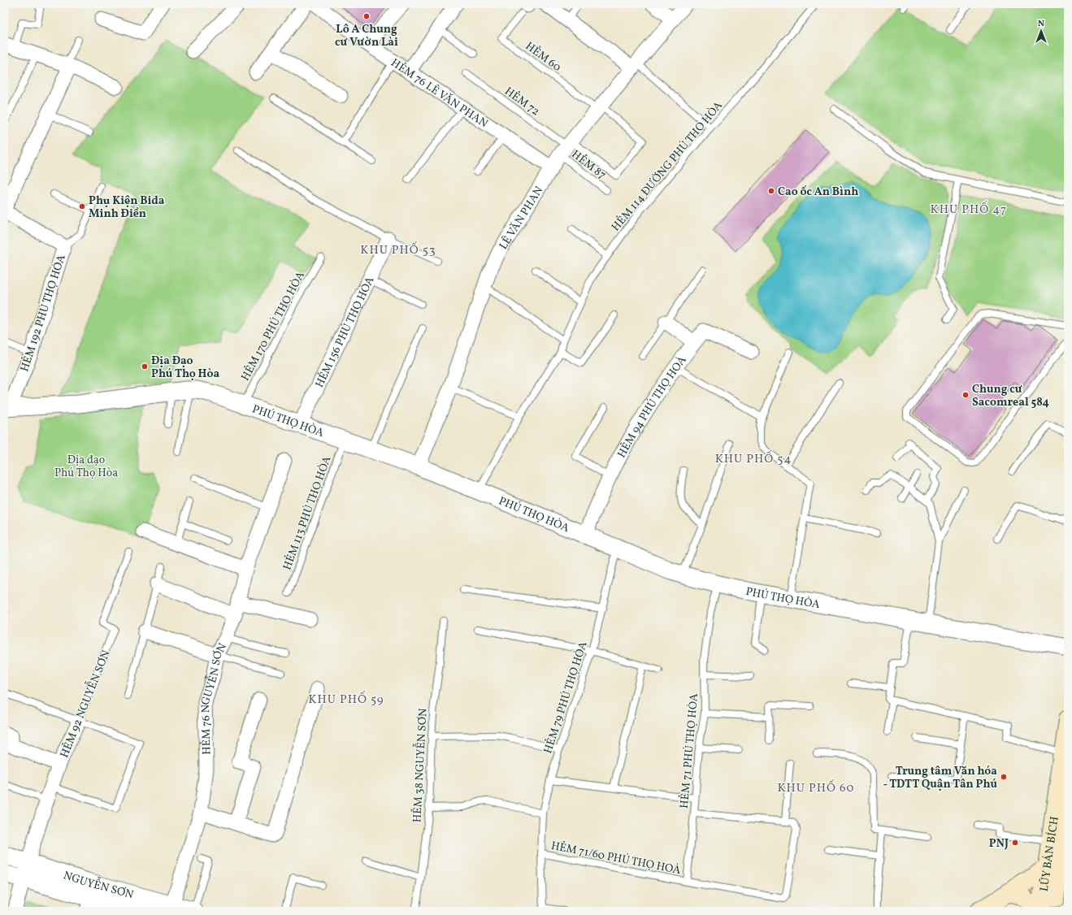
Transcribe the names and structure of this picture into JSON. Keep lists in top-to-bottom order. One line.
{"streets":{"main road":["LŨY BÁN BÍCH"],"street":["HẺM 76 LÊ VĂN PHAN","LÊ VĂN PHAN","HẺM 192 PHÚ THỌ HÒA","HẺM 156 PHÚ THỌ HÒA","HẺM 94 PHÚ THỌ HOÀ","PHÚ THỌ HÒA","HẺM 76 NGUYỄN SƠN","HẺM 92 NGUYỄN SƠN","NGUYỄN SƠN"],"lane":["HẺM 60","HẺM 72","HẺM 87","HẺM 114 ĐƯỜNG PHÚ THỌ HÒA","HẺM 170 PHÚ THỌ HÒA","HẺM 113 PHÚ THỌ HÒA","HẺM 79 PHÚ THỌ HÒA","HẺM 71 PHÚ THỌ HÒA","HẺM 38 NGUYỄN SƠN","HẺM 71/60 PHÚ THỌ HOÀ"]},"crossings":[["HẺM 60","LÊ VĂN PHAN"],["HẺM 76 LÊ VĂN PHAN","LÊ VĂN PHAN"],["HẺM 72","HẺM 87"],["HẺM 72","LÊ VĂN PHAN"],["HẺM 87","LÊ VĂN PHAN"],["HẺM 114 ĐƯỜNG PHÚ THỌ HÒA","PHÚ THỌ HÒA"],["LÊ VĂN PHAN","PHÚ THỌ HÒA"],["HẺM 192 PHÚ THỌ HÒA","PHÚ THỌ HÒA"],["HẺM 170 PHÚ THỌ HÒA","PHÚ THỌ HÒA"],["HẺM 156 PHÚ THỌ HÒA","PHÚ THỌ HÒA"],["HẺM 94 PHÚ THỌ HOÀ","PHÚ THỌ HÒA"],["PHÚ THỌ HÒA","HẺM 113 PHÚ THỌ HÒA"],["PHÚ THỌ HÒA","HẺM 79 PHÚ THỌ HÒA"],["PHÚ THỌ HÒA","HẺM 71 PHÚ THỌ HÒA"],["HẺM 79 PHÚ THỌ HÒA","HẺM 71/60 PHÚ THỌ HOÀ"],["HẺM 76 NGUYỄN SƠN","NGUYỄN SƠN"],["HẺM 92 NGUYỄN SƠN","NGUYỄN SƠN"],["HẺM 71 PHÚ THỌ HÒA","HẺM 71/60 PHÚ THỌ HOÀ"]],"districts":["KHU PHỐ 47","KHU PHỐ 53","KHU PHỐ 54","KHU PHỐ 59","KHU PHỐ 60"],"parks":["Địa đạo Phú Thọ Hòa"],"places":["Lô A Chung cư Vườn Lài","Cao ốc An Bình","Phụ Kiện Bida Minh Điền","Địa Đạo Phú Thọ Hòa","Chung cư Sacomreal 584","Trung tâm Văn hóa - TDTT Quận Tân Phú","PNJ"],"north":"top"}
